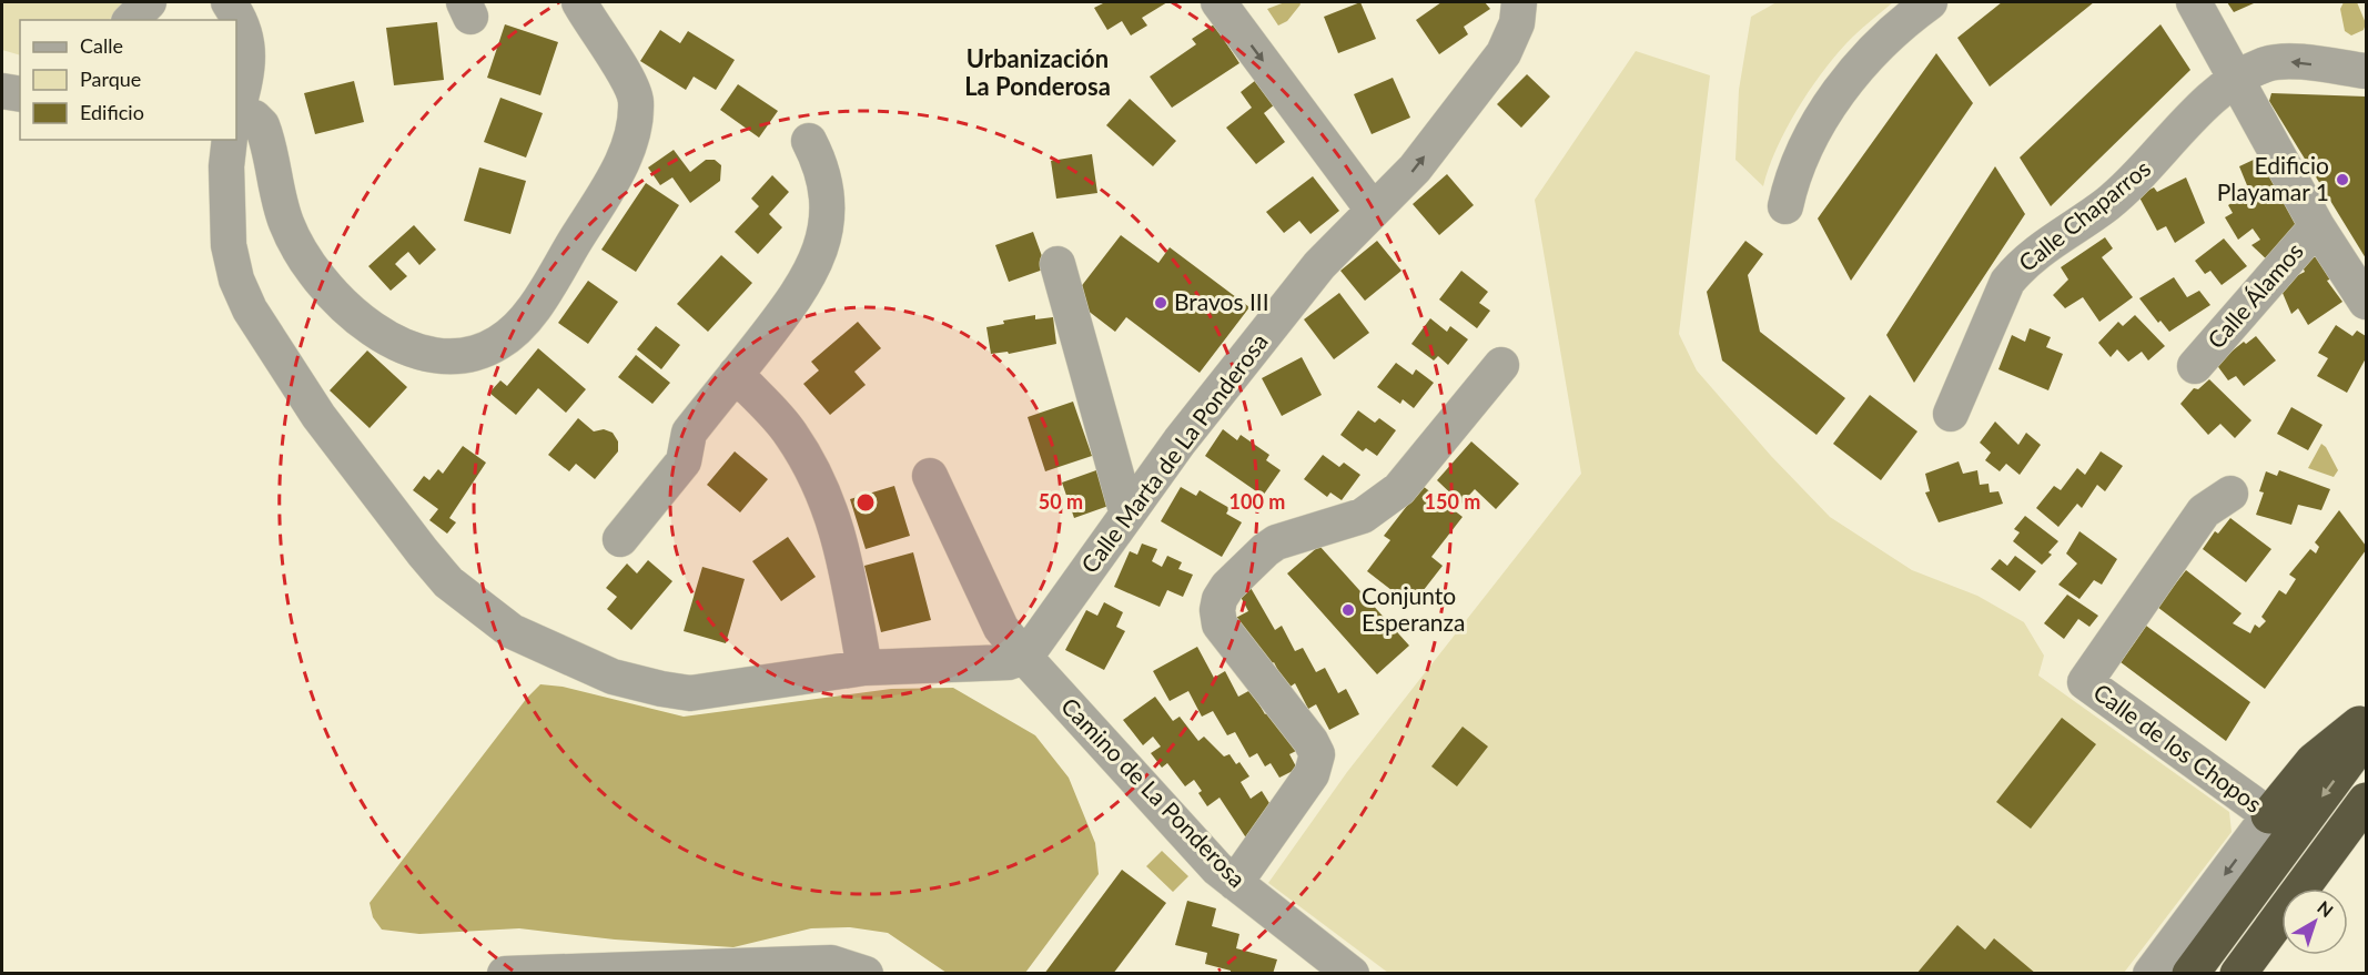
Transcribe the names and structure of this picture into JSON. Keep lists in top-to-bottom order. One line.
{"streets":{"street":["Calle Chaparros","Calle Álamos","Calle Marta de La Ponderosa","Calle de los Chopos","Camino de La Ponderosa"]},"crossings":[["Calle Marta de La Ponderosa","Camino de La Ponderosa"]],"districts":["Urbanización La Ponderosa"],"places":["Edificio Playamar 1","Bravos III","Conjunto Esperanza"],"legend":["Calle","Parque","Edificio"],"north":"top right","rings":["50 m","100 m","150 m"]}
